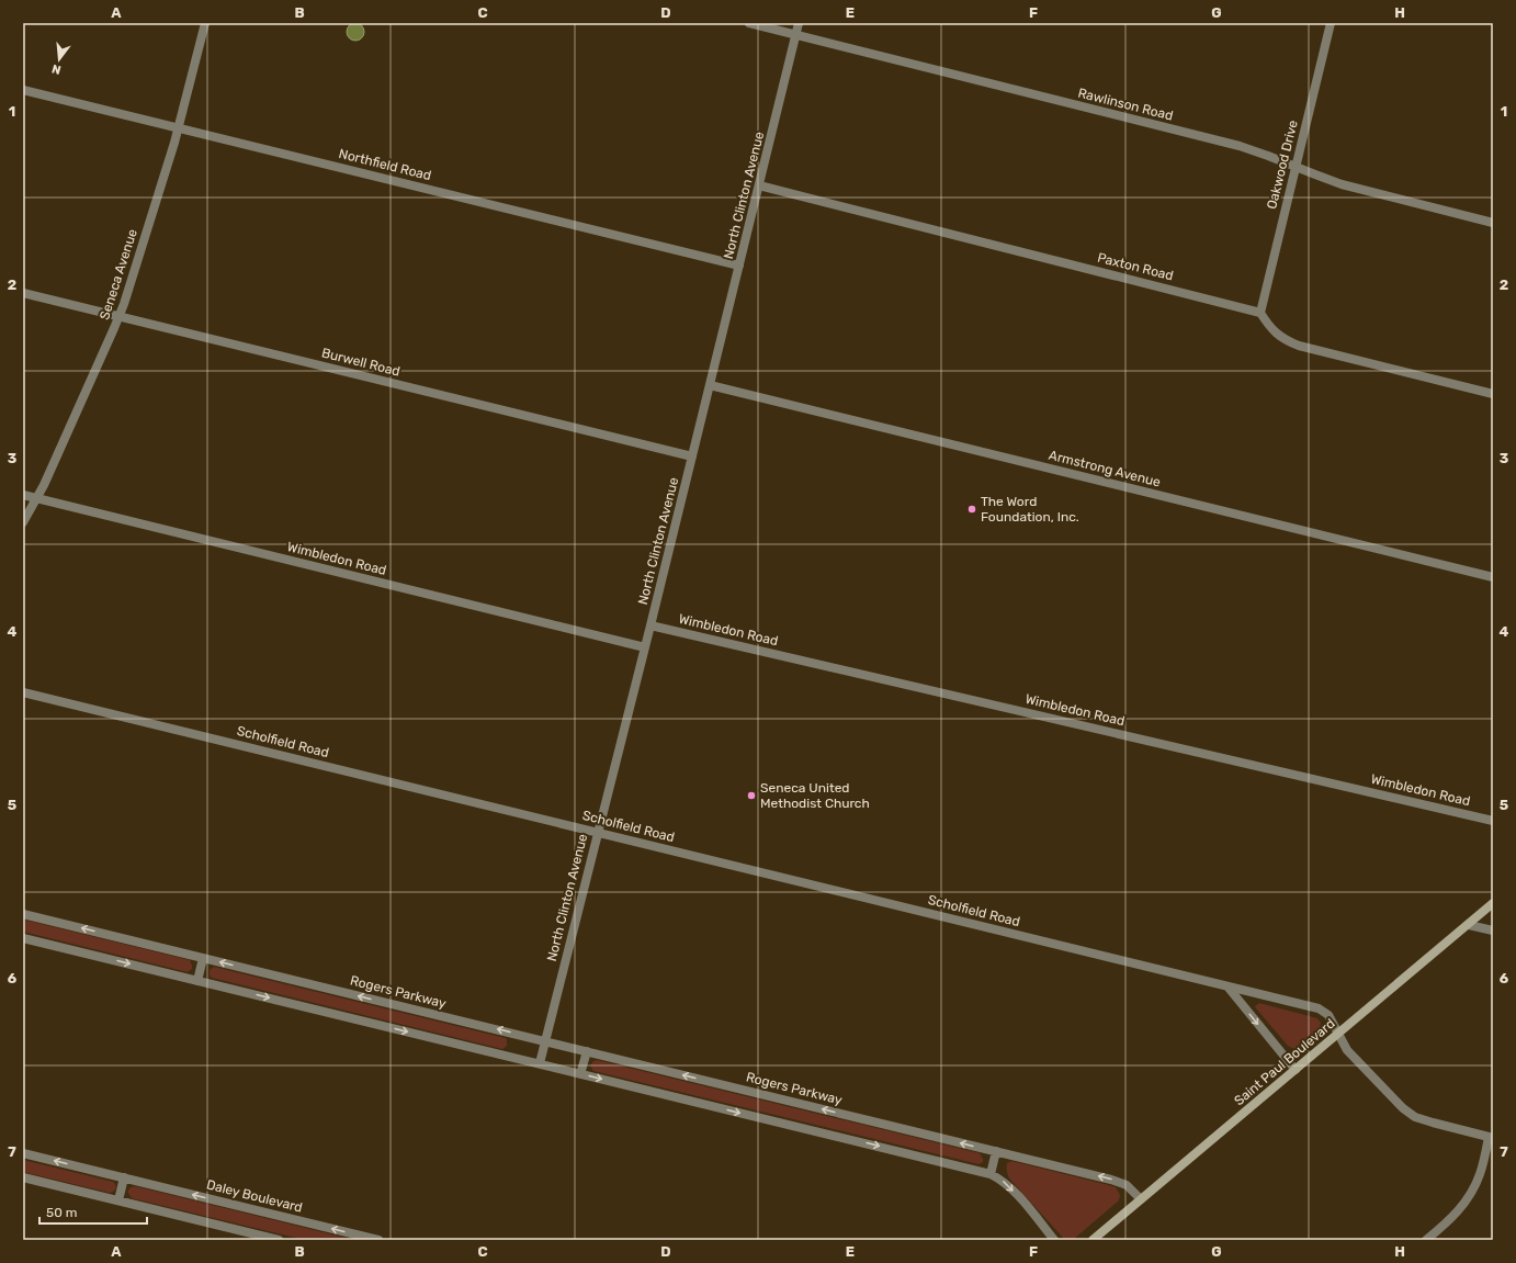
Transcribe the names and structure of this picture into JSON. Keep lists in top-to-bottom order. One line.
{"streets":{"main road":["Saint Paul Boulevard"],"street":["Rawlinson Road","Northfield Road","Oakwood Drive","North Clinton Avenue","Paxton Road","Seneca Avenue","Burwell Road","Armstrong Avenue","Wimbledon Road","Scholfield Road","Rogers Parkway","Daley Boulevard"]},"crossings":[["Rawlinson Road","Oakwood Drive"],["Rawlinson Road","North Clinton Avenue"],["Northfield Road","North Clinton Avenue"],["Northfield Road","Seneca Avenue"],["Oakwood Drive","Paxton Road"],["North Clinton Avenue","Paxton Road"],["North Clinton Avenue","Burwell Road"],["North Clinton Avenue","Armstrong Avenue"],["North Clinton Avenue","Wimbledon Road"],["North Clinton Avenue","Scholfield Road"],["North Clinton Avenue","Rogers Parkway"],["Seneca Avenue","Burwell Road"],["Seneca Avenue","Wimbledon Road"],["Scholfield Road","Saint Paul Boulevard"],["Rogers Parkway","Saint Paul Boulevard"]],"places":["The Word Foundation, Inc.","Seneca United Methodist Church"],"scale_bar":"50 m","north":"bottom","grid":{"columns":["A","B","C","D","E","F","G","H"],"rows":["1","2","3","4","5","6","7"]}}
